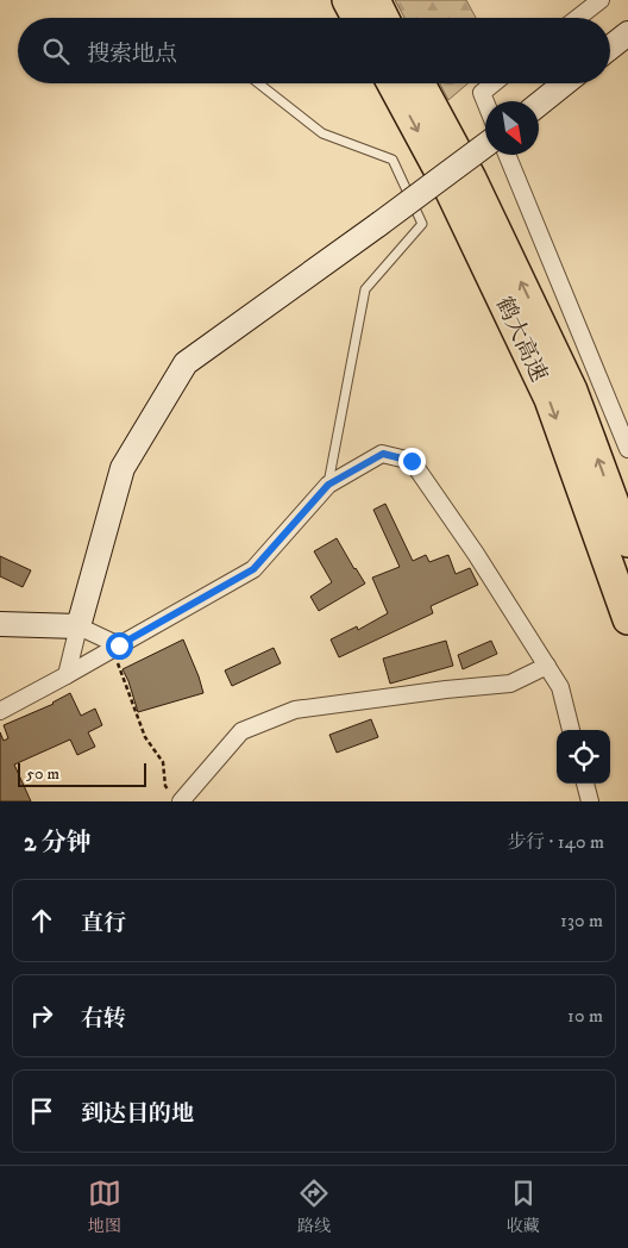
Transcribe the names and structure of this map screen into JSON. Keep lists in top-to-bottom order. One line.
{"streets":{"highway":["鹤大高速"]},"scale_bar":"50 m","north":"bottom right","page":{"search":"搜索地点","scale":"50 m","heading":["2 分钟","步行 · 140 m"],"list":[["直行","130 m"],["右转","10 m"],"到达目的地"],"nav":["地图","路线","收藏"]}}
